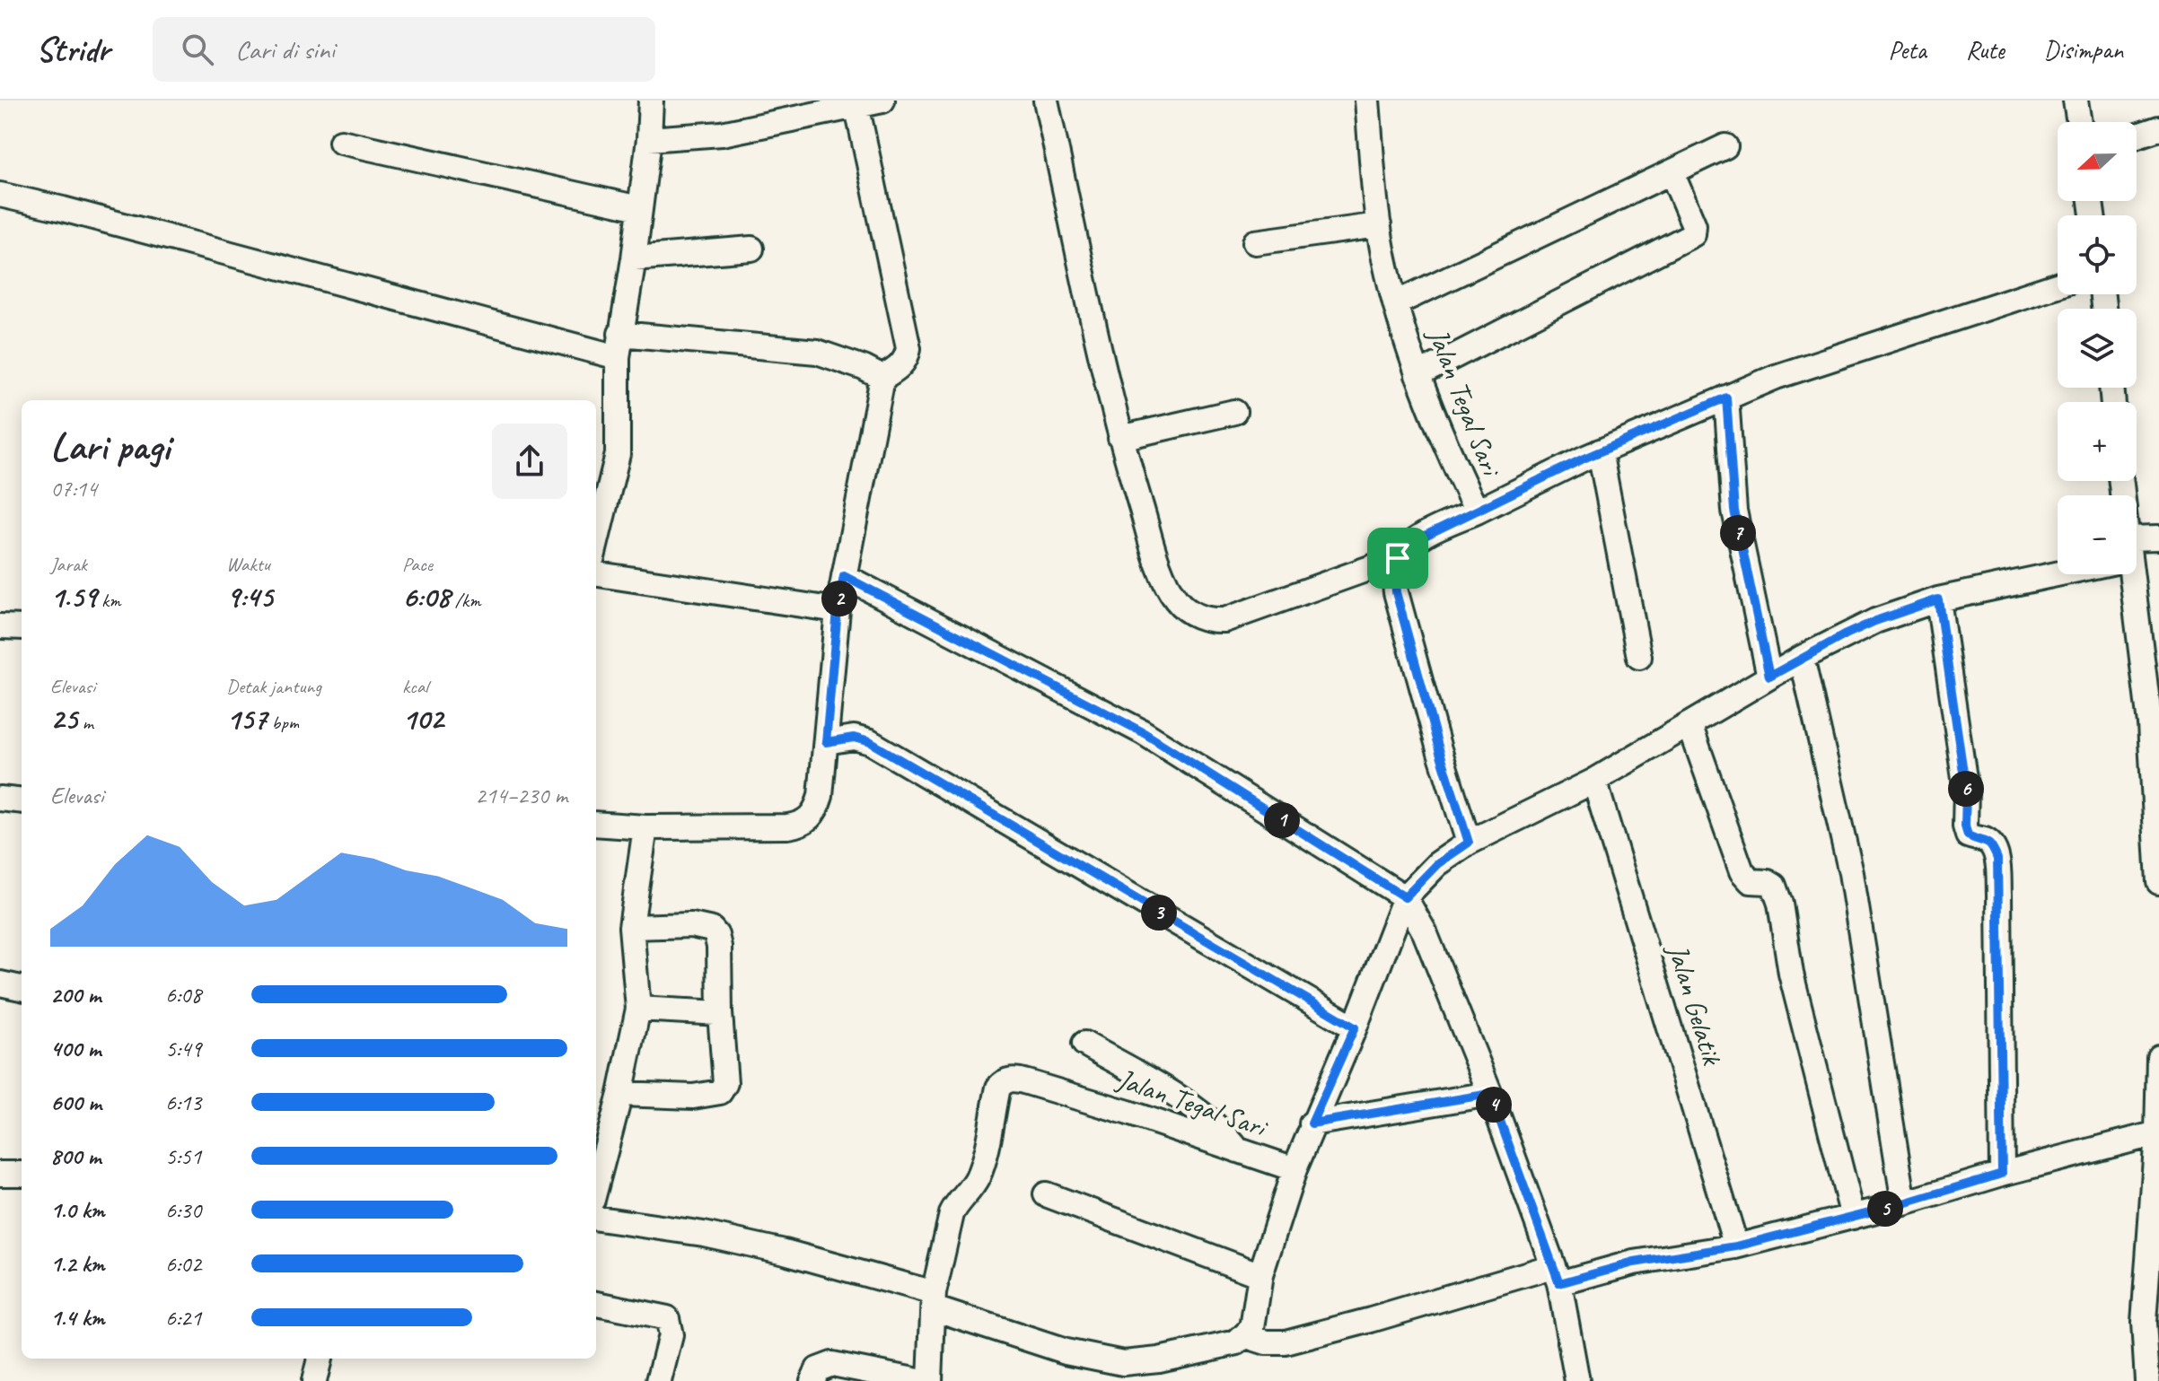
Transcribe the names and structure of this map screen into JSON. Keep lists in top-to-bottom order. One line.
{"streets":{"street":["Jalan Tegal Sari","Jalan Gelatik"]},"crossings":[["Jalan Tegal Sari","Jalan Gelatik"]],"north":"left","page":{"header":"Stridr","search":"Cari di sini","nav":["Peta","Rute","Disimpan"],"map_buttons":["+","−"],"heading":["Lari pagi","07:14"],"pins":["7","2","6","1","3","4","5"],"stats":[["Jarak","1.59 km"],["Waktu","9:45"],["Pace","6:08 /km"],["Elevasi","25 m"],["Detak jantung","157 bpm"],["kcal","102"]],"chart":["Elevasi","214–230 m"],"list":[{"name":"200 m","note":"6:08"},{"name":"400 m","note":"5:49"},{"name":"600 m","note":"6:13"},{"name":"800 m","note":"5:51"},{"name":"1.0 km","note":"6:30"},{"name":"1.2 km","note":"6:02"},{"name":"1.4 km","note":"6:21"}]}}
